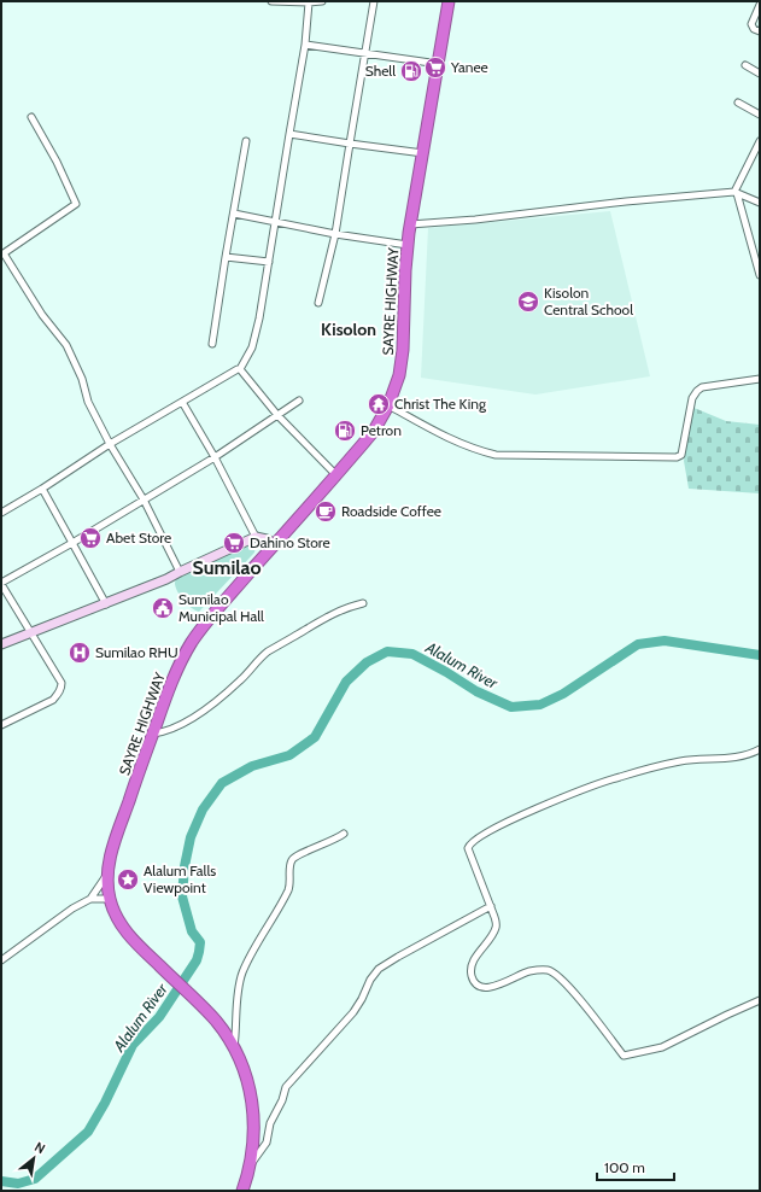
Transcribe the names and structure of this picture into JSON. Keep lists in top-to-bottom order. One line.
{"streets":{"highway":["SAYRE HIGHWAY"]},"districts":["Kisolon","Sumilao"],"water":["Alalum River"],"places":{"supermarket":["Yanee","Abet Store","Dahino Store"],"fuel station":["Shell","Petron"],"school or university":["Kisolon Central School"],"temple":["Christ The King"],"cafe":["Roadside Coffee"],"public building":["Sumilao Municipal Hall"],"hospital":["Sumilao RHU"],"place":["Alalum Falls Viewpoint"]},"scale_bar":"100 m","north":"top right"}
